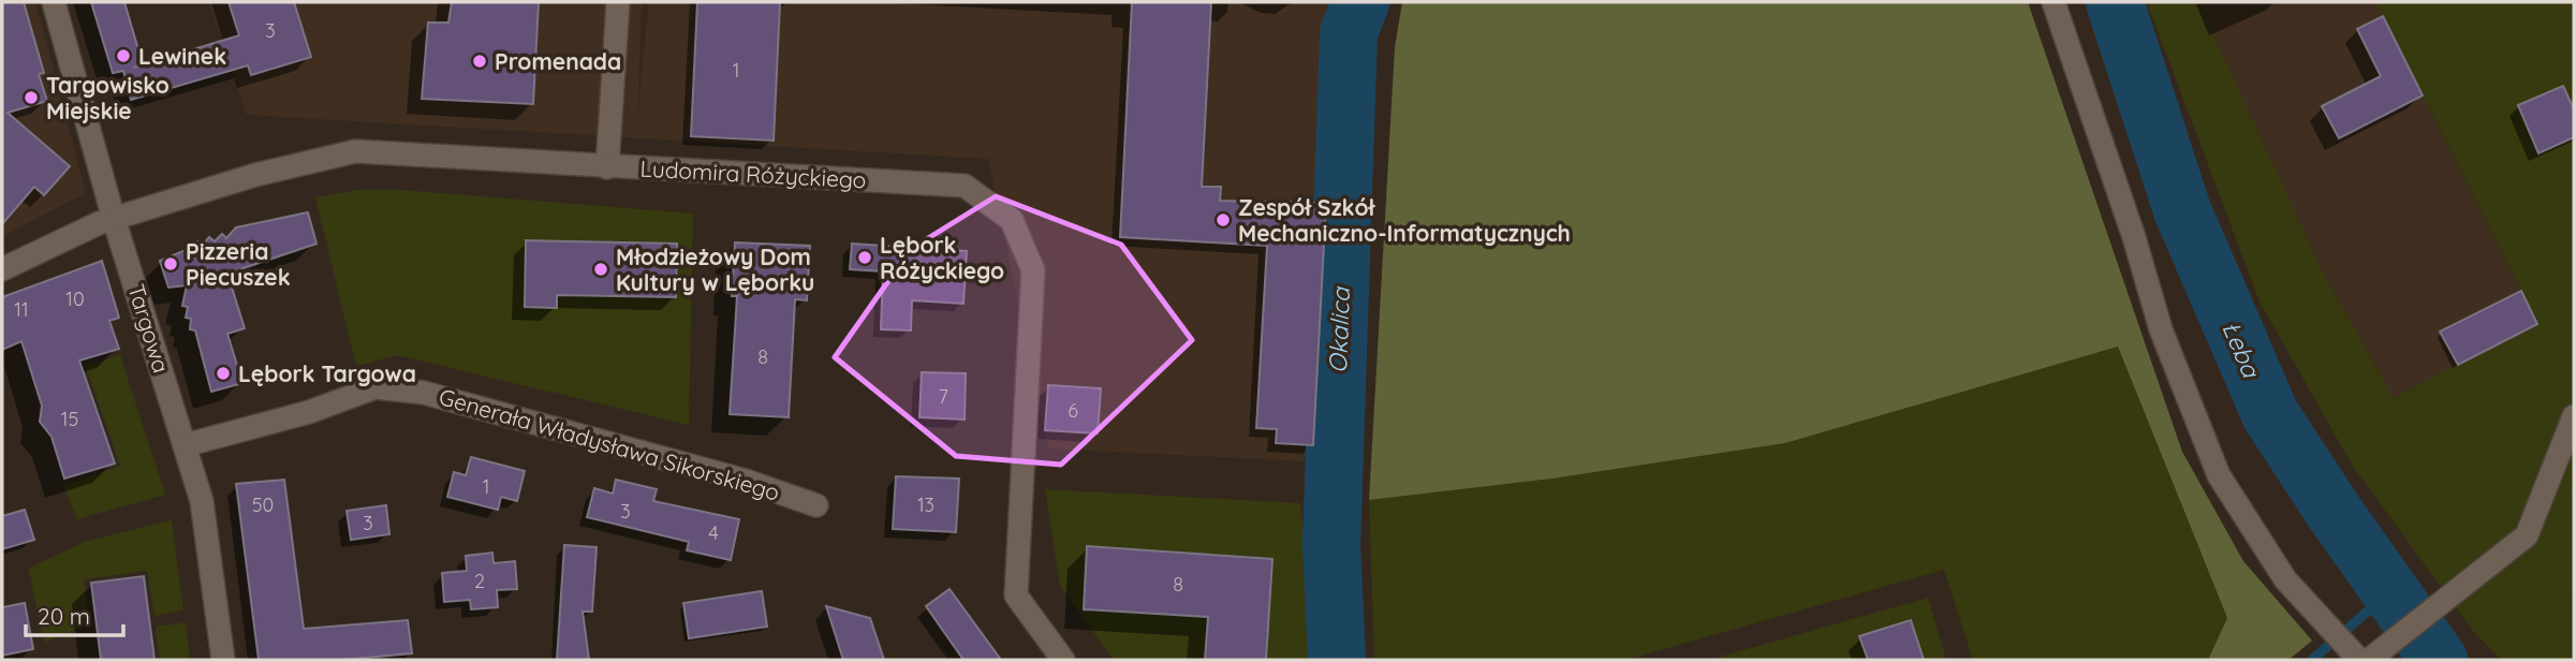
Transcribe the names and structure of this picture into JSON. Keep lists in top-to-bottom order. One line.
{"streets":{"street":["Ludomira Różyckiego","Targowa","Generała Władysława Sikorskiego"]},"crossings":[["Ludomira Różyckiego","Targowa"],["Targowa","Generała Władysława Sikorskiego"]],"water":["Okalica","Łeba"],"places":["Lewinek","Promenada","Targowisko Miejskie","Zespół Szkół Mechaniczno-Informatycznych","Lębork Różyckiego","Pizzeria Piecuszek","Młodzieżowy Dom Kultury w Lęborku","Lębork Targowa"],"house_numbers":["3","1","10","11","8","7","6","15","1","50","13","3","3","4","2","8"],"scale_bar":"20 m"}
